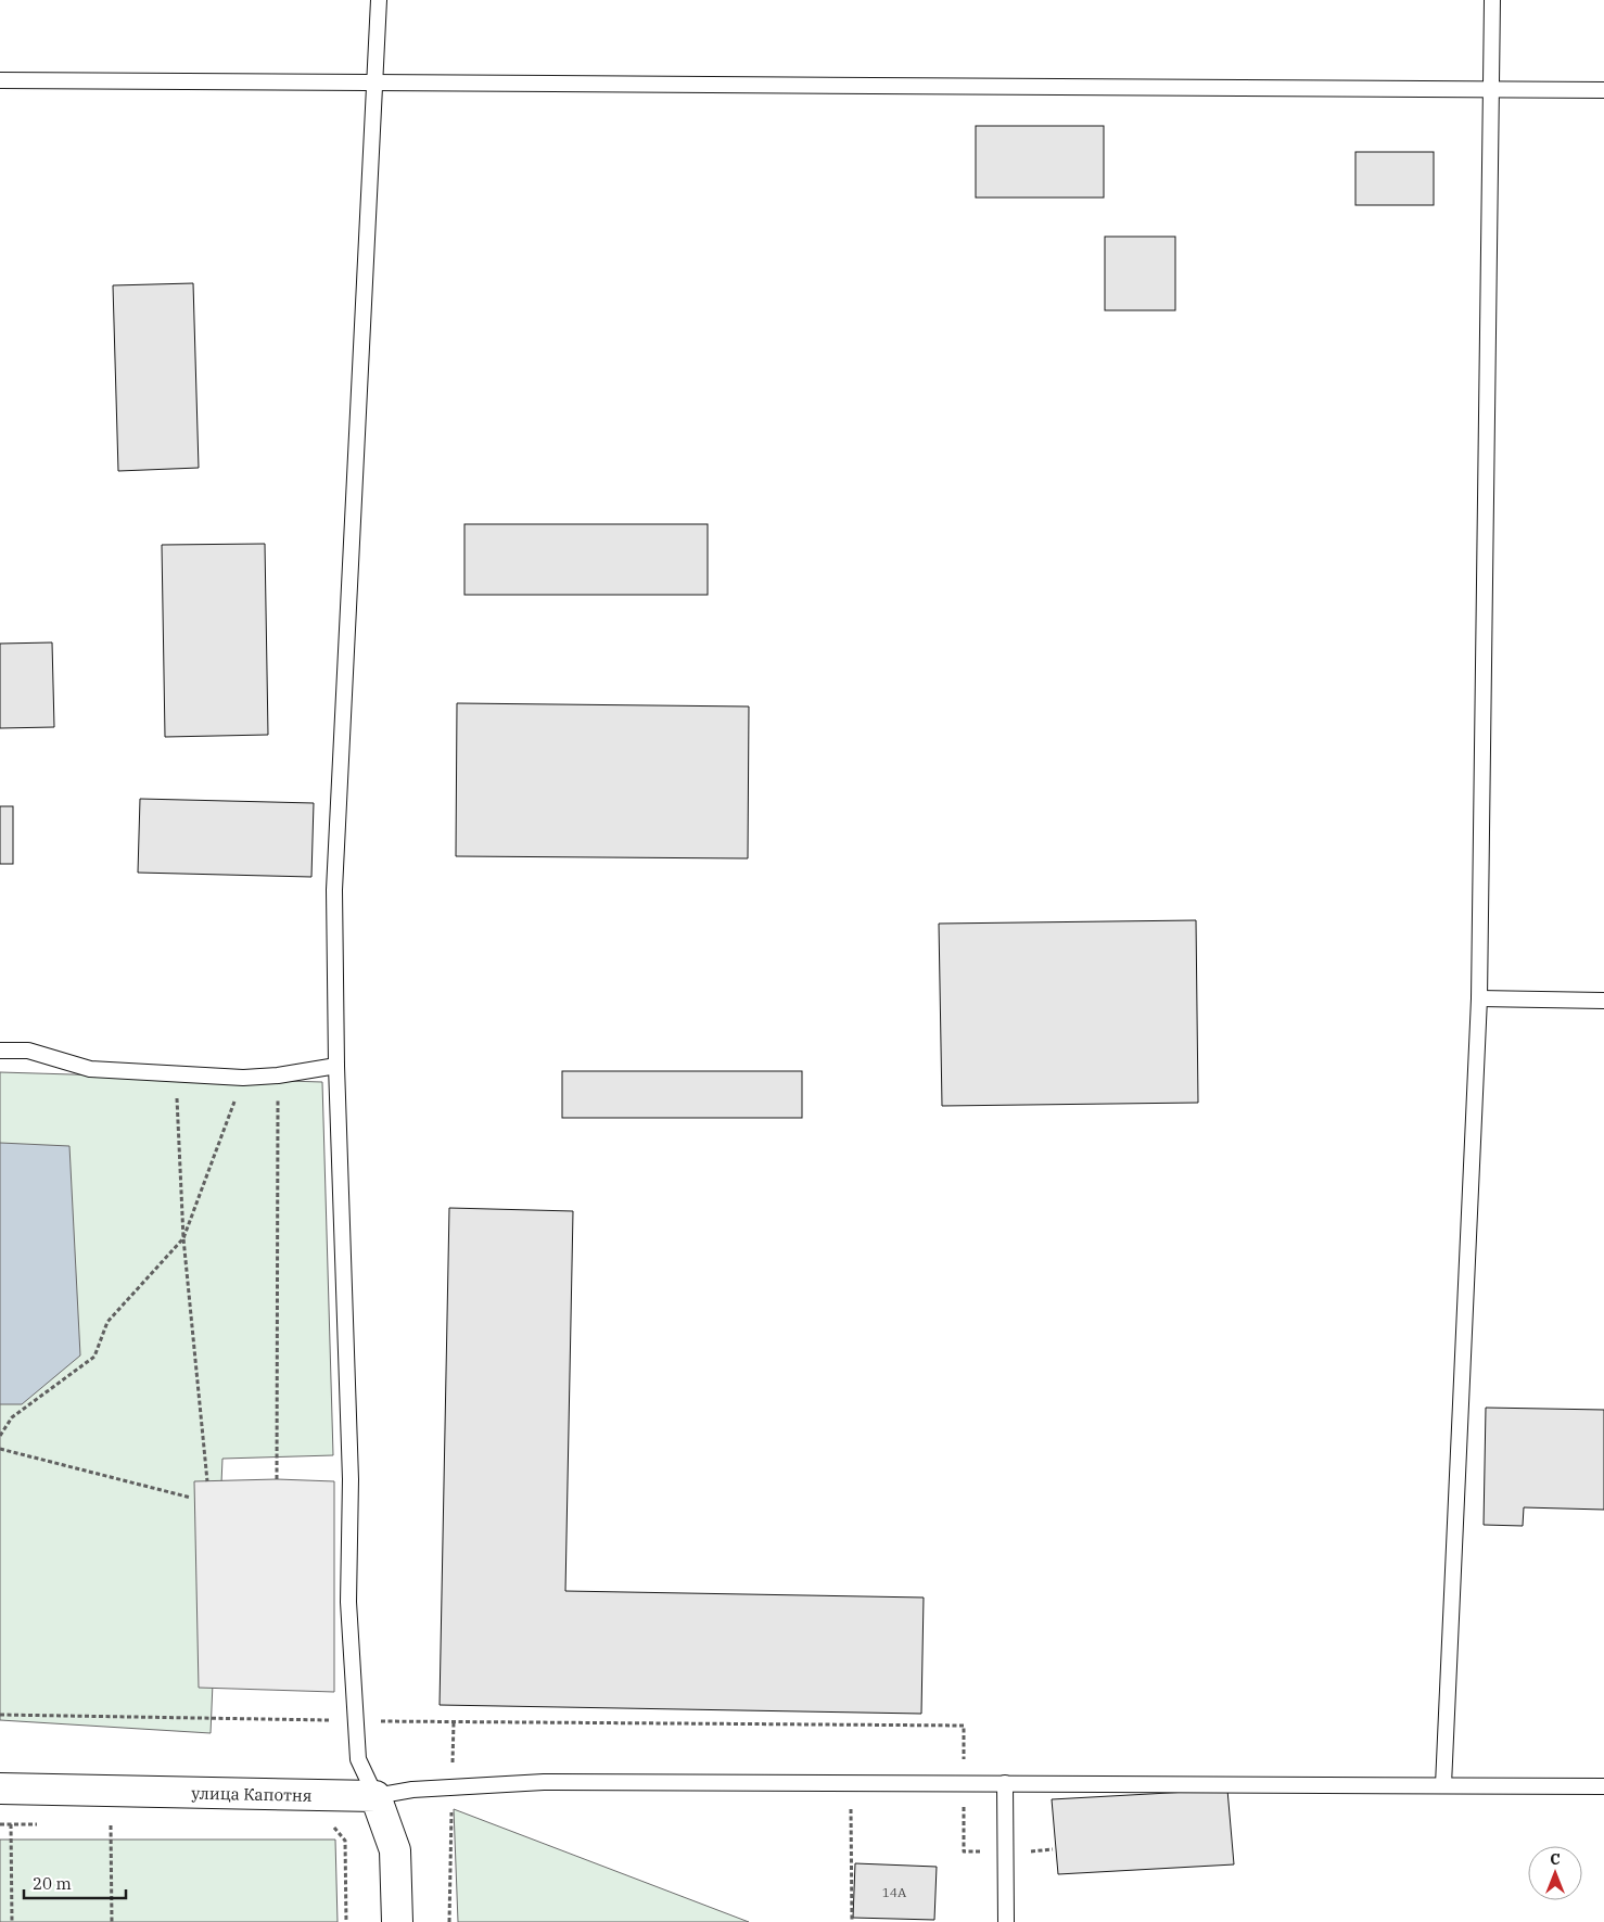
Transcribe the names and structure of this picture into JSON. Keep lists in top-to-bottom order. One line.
{"streets":{"main road":["улица Капотня"]},"house_numbers":["14А"],"scale_bar":"20 m","north":"top"}
